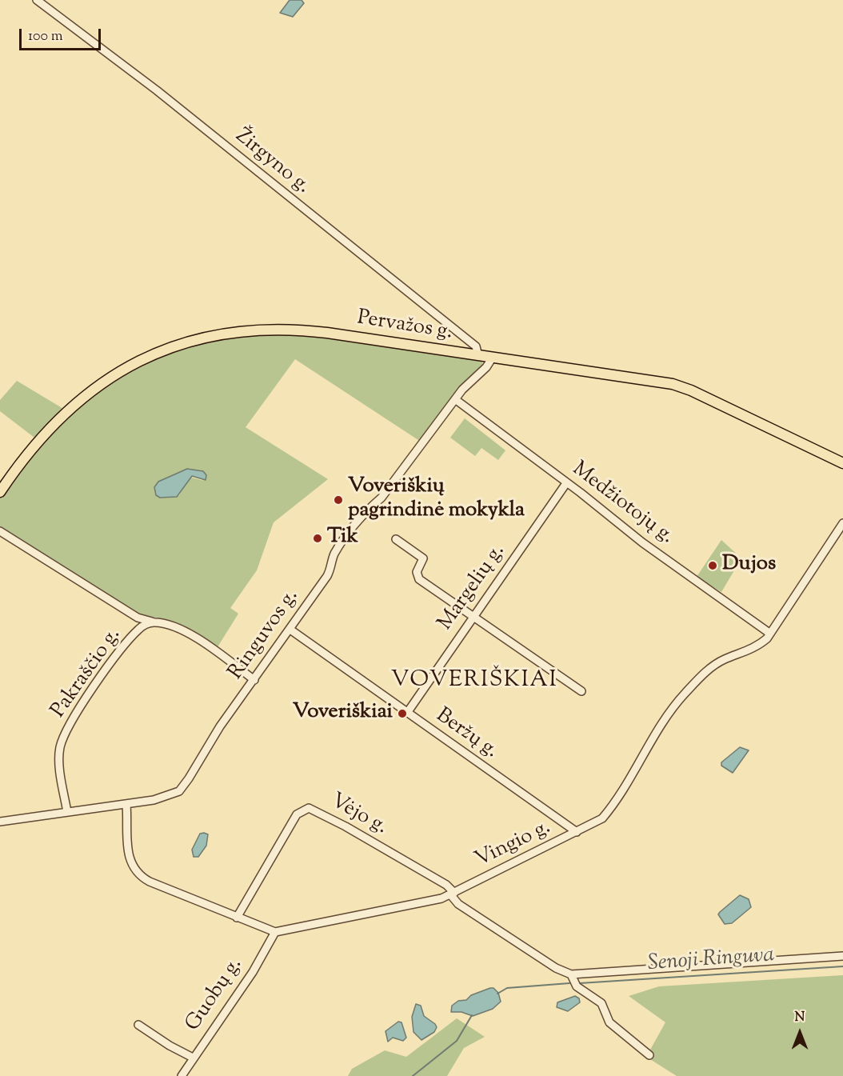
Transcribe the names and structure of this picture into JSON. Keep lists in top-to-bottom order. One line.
{"streets":{"main road":["Pervažos g."],"street":["Žirgyno g.","Medžiotojų g.","Margelių g.","Ringuvos g.","Pakraščio g.","Beržų g.","Vėjo g.","Vingio g.","Guobų g."]},"crossings":[["Žirgyno g.","Pervažos g."],["Pervažos g.","Ringuvos g."],["Medžiotojų g.","Margelių g."],["Medžiotojų g.","Ringuvos g."],["Medžiotojų g.","Vingio g."],["Margelių g.","Beržų g."],["Ringuvos g.","Pakraščio g."],["Ringuvos g.","Beržų g."],["Beržų g.","Vingio g."],["Vėjo g.","Vingio g."],["Vingio g.","Guobų g."]],"districts":["VOVERIŠKIAI"],"water":["Senoji Ringuva"],"places":["Voveriškių pagrindinė mokykla","Tik","Dujos","Voveriškiai"],"scale_bar":"100 m","north":"top"}
